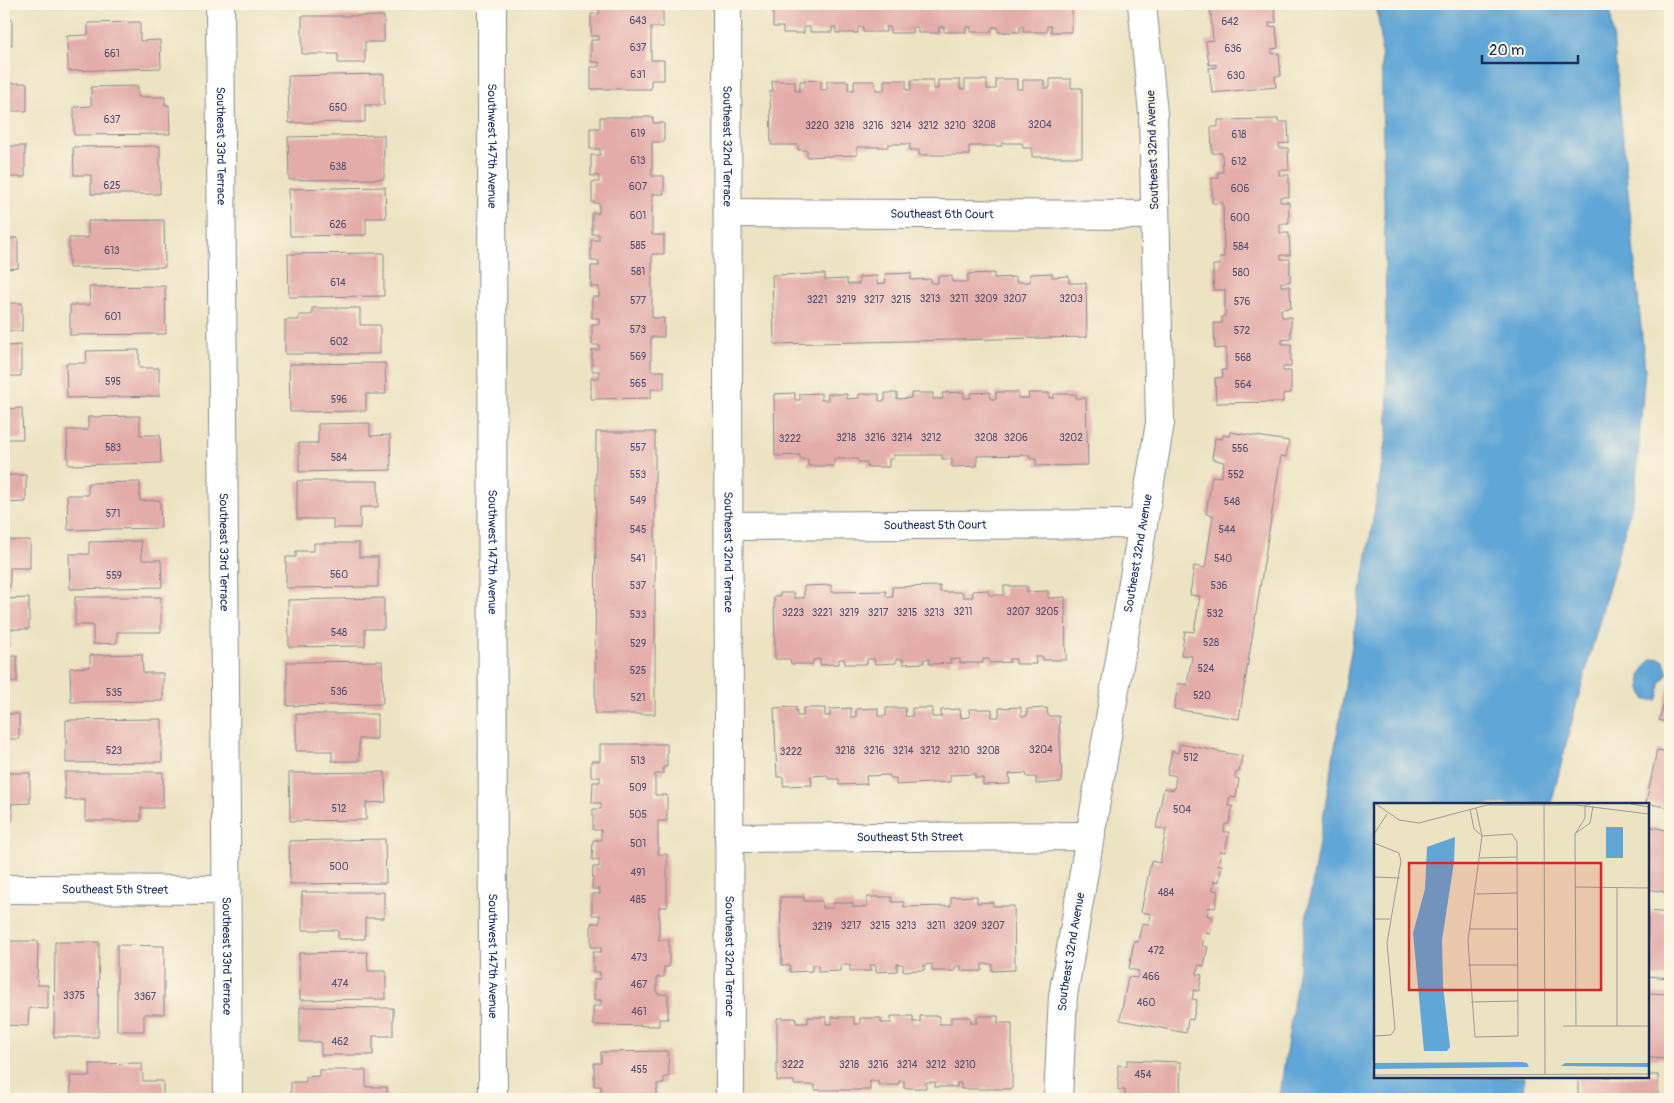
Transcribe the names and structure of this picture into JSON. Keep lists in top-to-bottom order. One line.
{"streets":{"street":["Southeast 33rd Terrace","Southwest 147th Avenue","Southeast 32nd Terrace","Southeast 32nd Avenue","Southeast 6th Court","Southeast 5th Court","Southeast 5th Street"]},"crossings":[["Southeast 33rd Terrace","Southeast 5th Street"],["Southeast 32nd Terrace","Southeast 6th Court"],["Southeast 32nd Terrace","Southeast 5th Court"],["Southeast 32nd Terrace","Southeast 5th Street"],["Southeast 32nd Avenue","Southeast 6th Court"],["Southeast 32nd Avenue","Southeast 5th Court"],["Southeast 32nd Avenue","Southeast 5th Street"]],"house_numbers":["643","642","637","636","661","631","630","650","637","3208","3204","3220","3218","3216","3214","3212","3210","619","618","613","612","638","625","607","606","601","600","626","585","584","613","581","580","614","3213","3211","3209","3207","3203","3221","3219","3217","3215","577","576","601","573","572","602","569","568","595","565","564","596","3218","3216","3214","3212","3208","3206","3202","3222","583","557","556","584","553","552","549","548","571","545","544","541","540","560","559","537","536","3211","3207","3205","3223","3221","3219","3217","3215","3213","532","533","548","528","529","524","525","536","535","520","521","3204","523","3218","3216","3214","3212","3210","3208","3222","512","513","509","512","504","505","501","500","491","484","485","3217","3215","3213","3211","3209","3207","3219","472","473","466","474","467","3375","3367","460","461","462","3222","3218","3216","3214","3212","3210","455","454"],"scale_bar":"20 m"}
